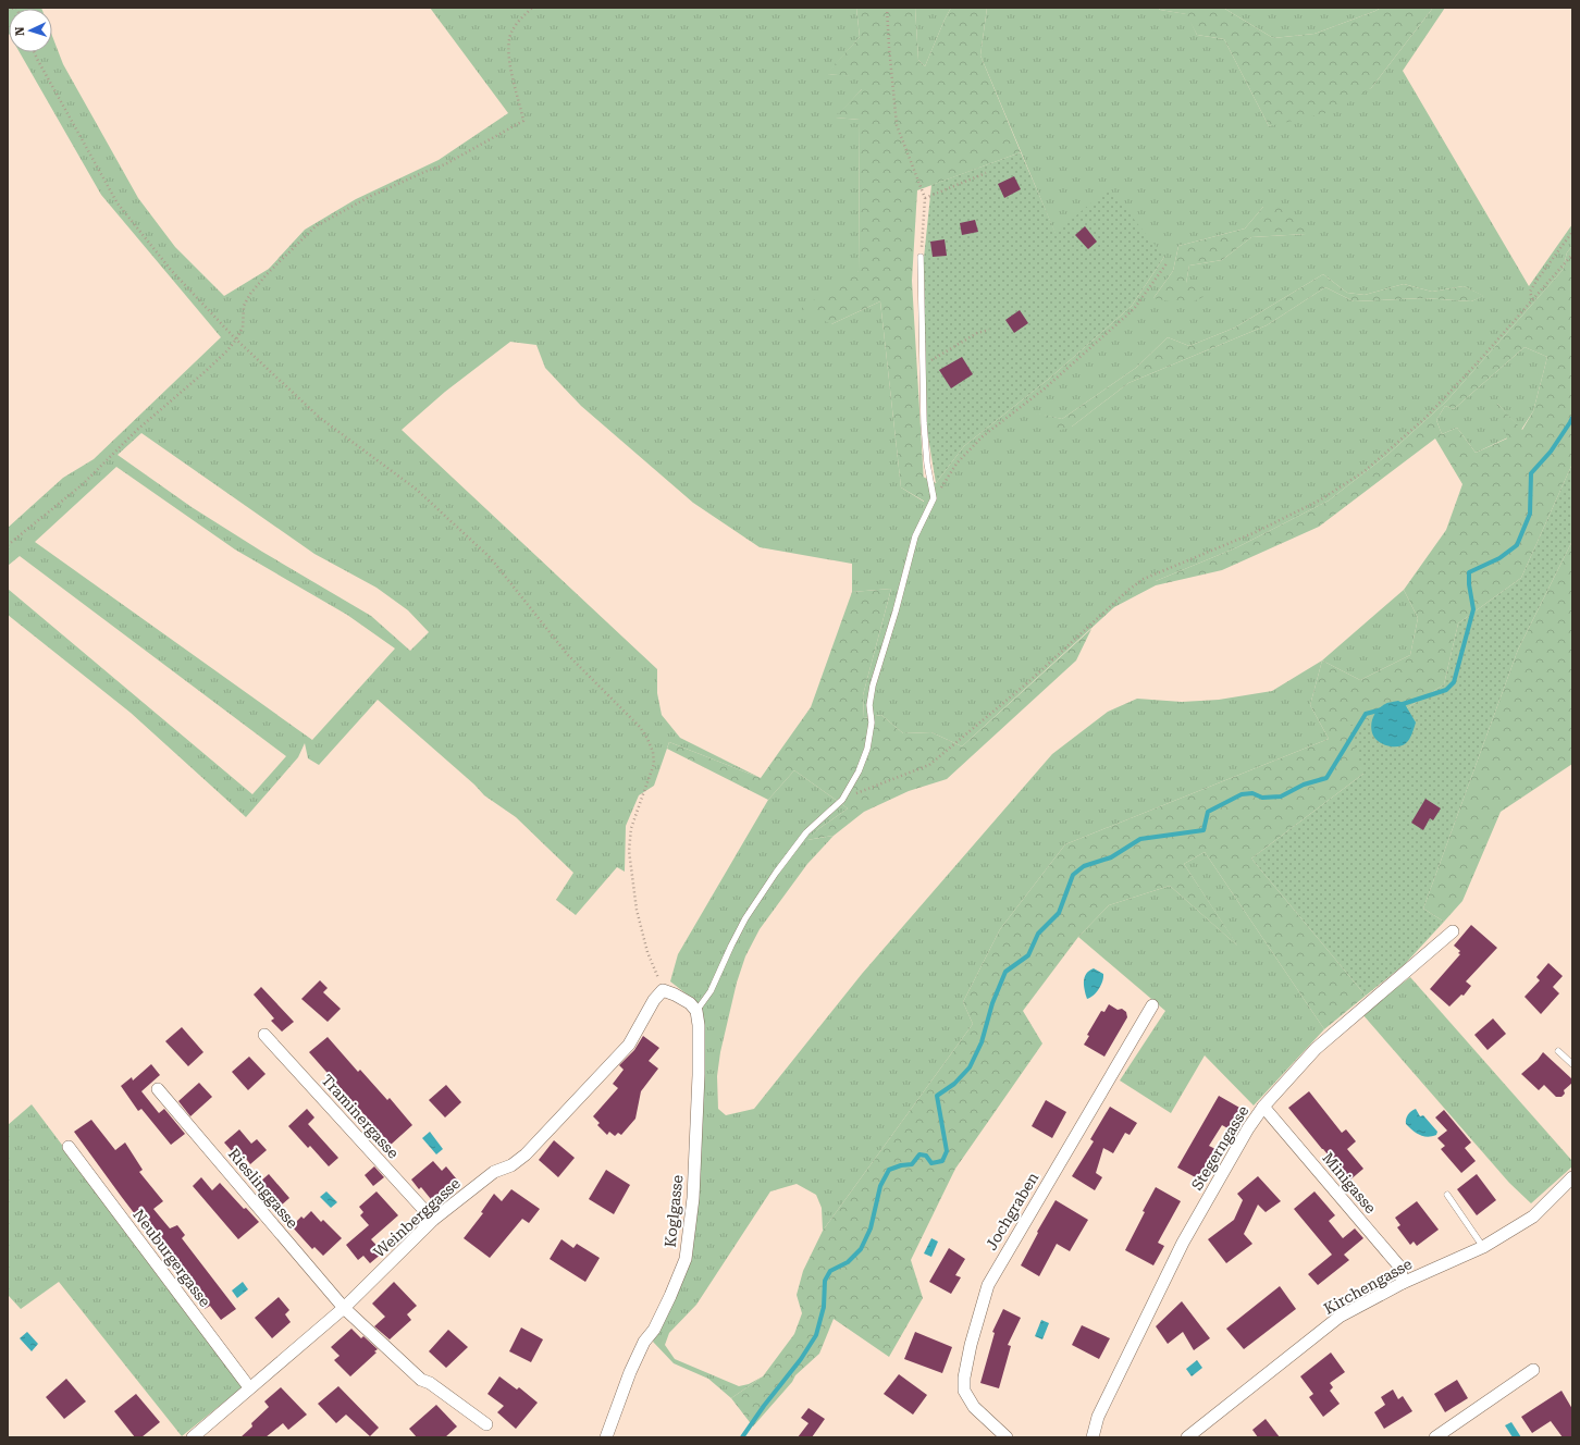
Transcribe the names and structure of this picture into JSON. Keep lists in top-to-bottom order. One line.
{"streets":{"street":["Traminergasse","Stegerngasse","Minigasse","Rieslinggasse","Koglgasse","Jochgraben","Weinberggasse","Neuburgergasse","Kirchengasse"]},"crossings":[["Traminergasse","Weinberggasse"],["Stegerngasse","Minigasse"],["Minigasse","Kirchengasse"],["Rieslinggasse","Weinberggasse"],["Weinberggasse","Neuburgergasse"]],"north":"left"}
